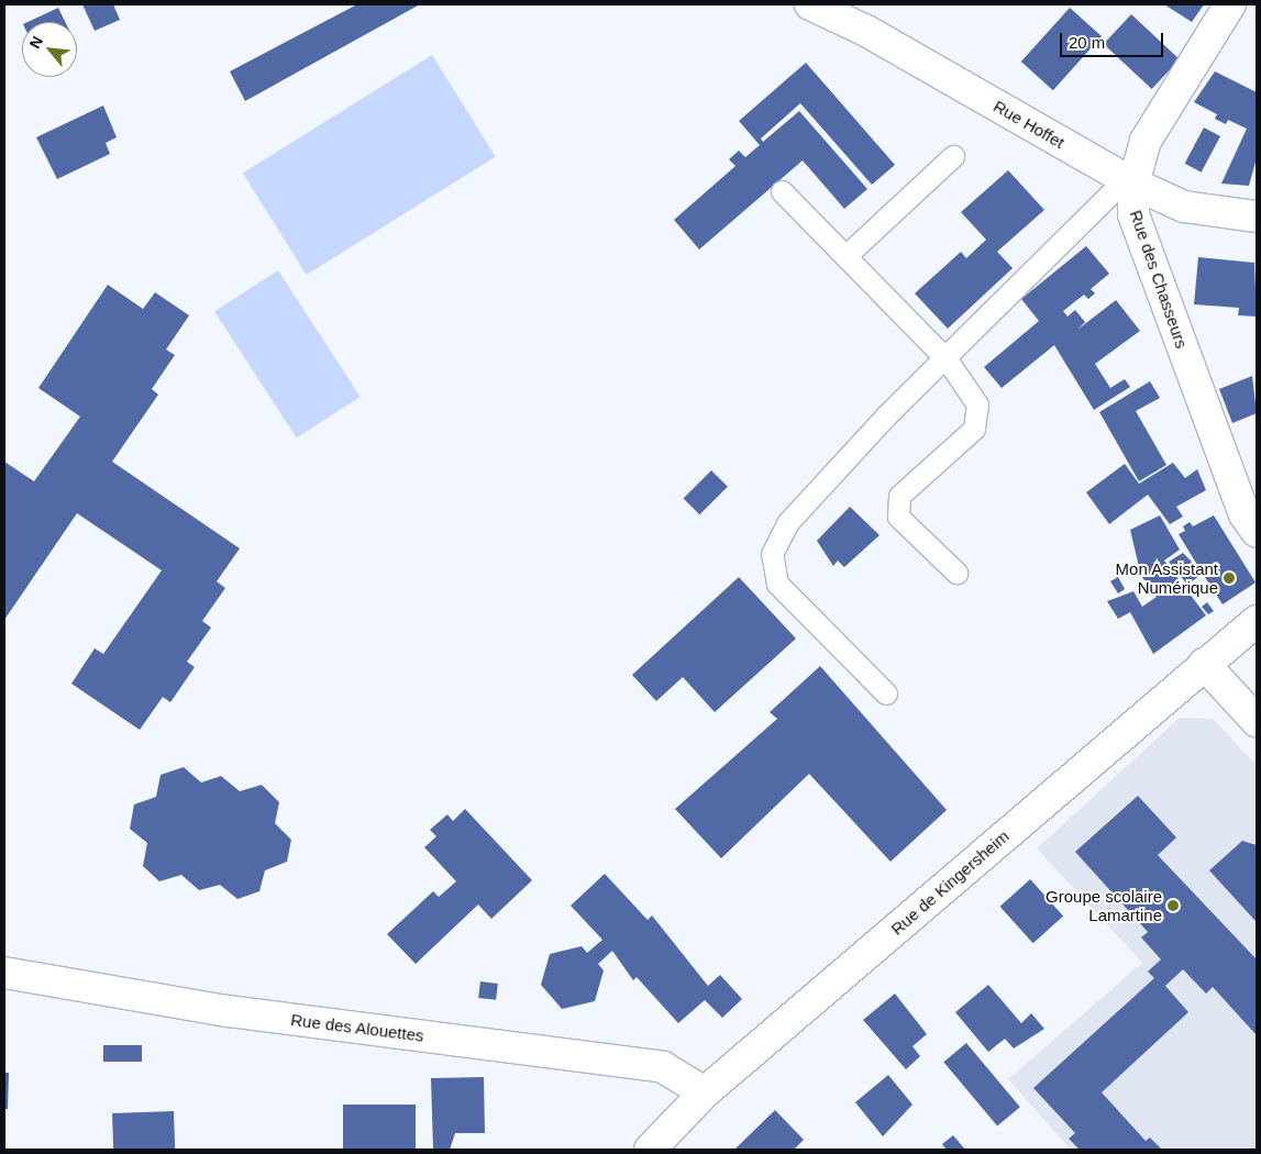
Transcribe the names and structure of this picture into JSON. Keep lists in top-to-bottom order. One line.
{"streets":{"street":["Rue Hoffet","Rue des Chasseurs","Rue de Kingersheim","Rue des Alouettes"]},"crossings":[["Rue Hoffet","Rue des Chasseurs"],["Rue de Kingersheim","Rue des Alouettes"]],"places":["Mon Assistant Numérique","Groupe scolaire Lamartine"],"scale_bar":"20 m","north":"top left"}
